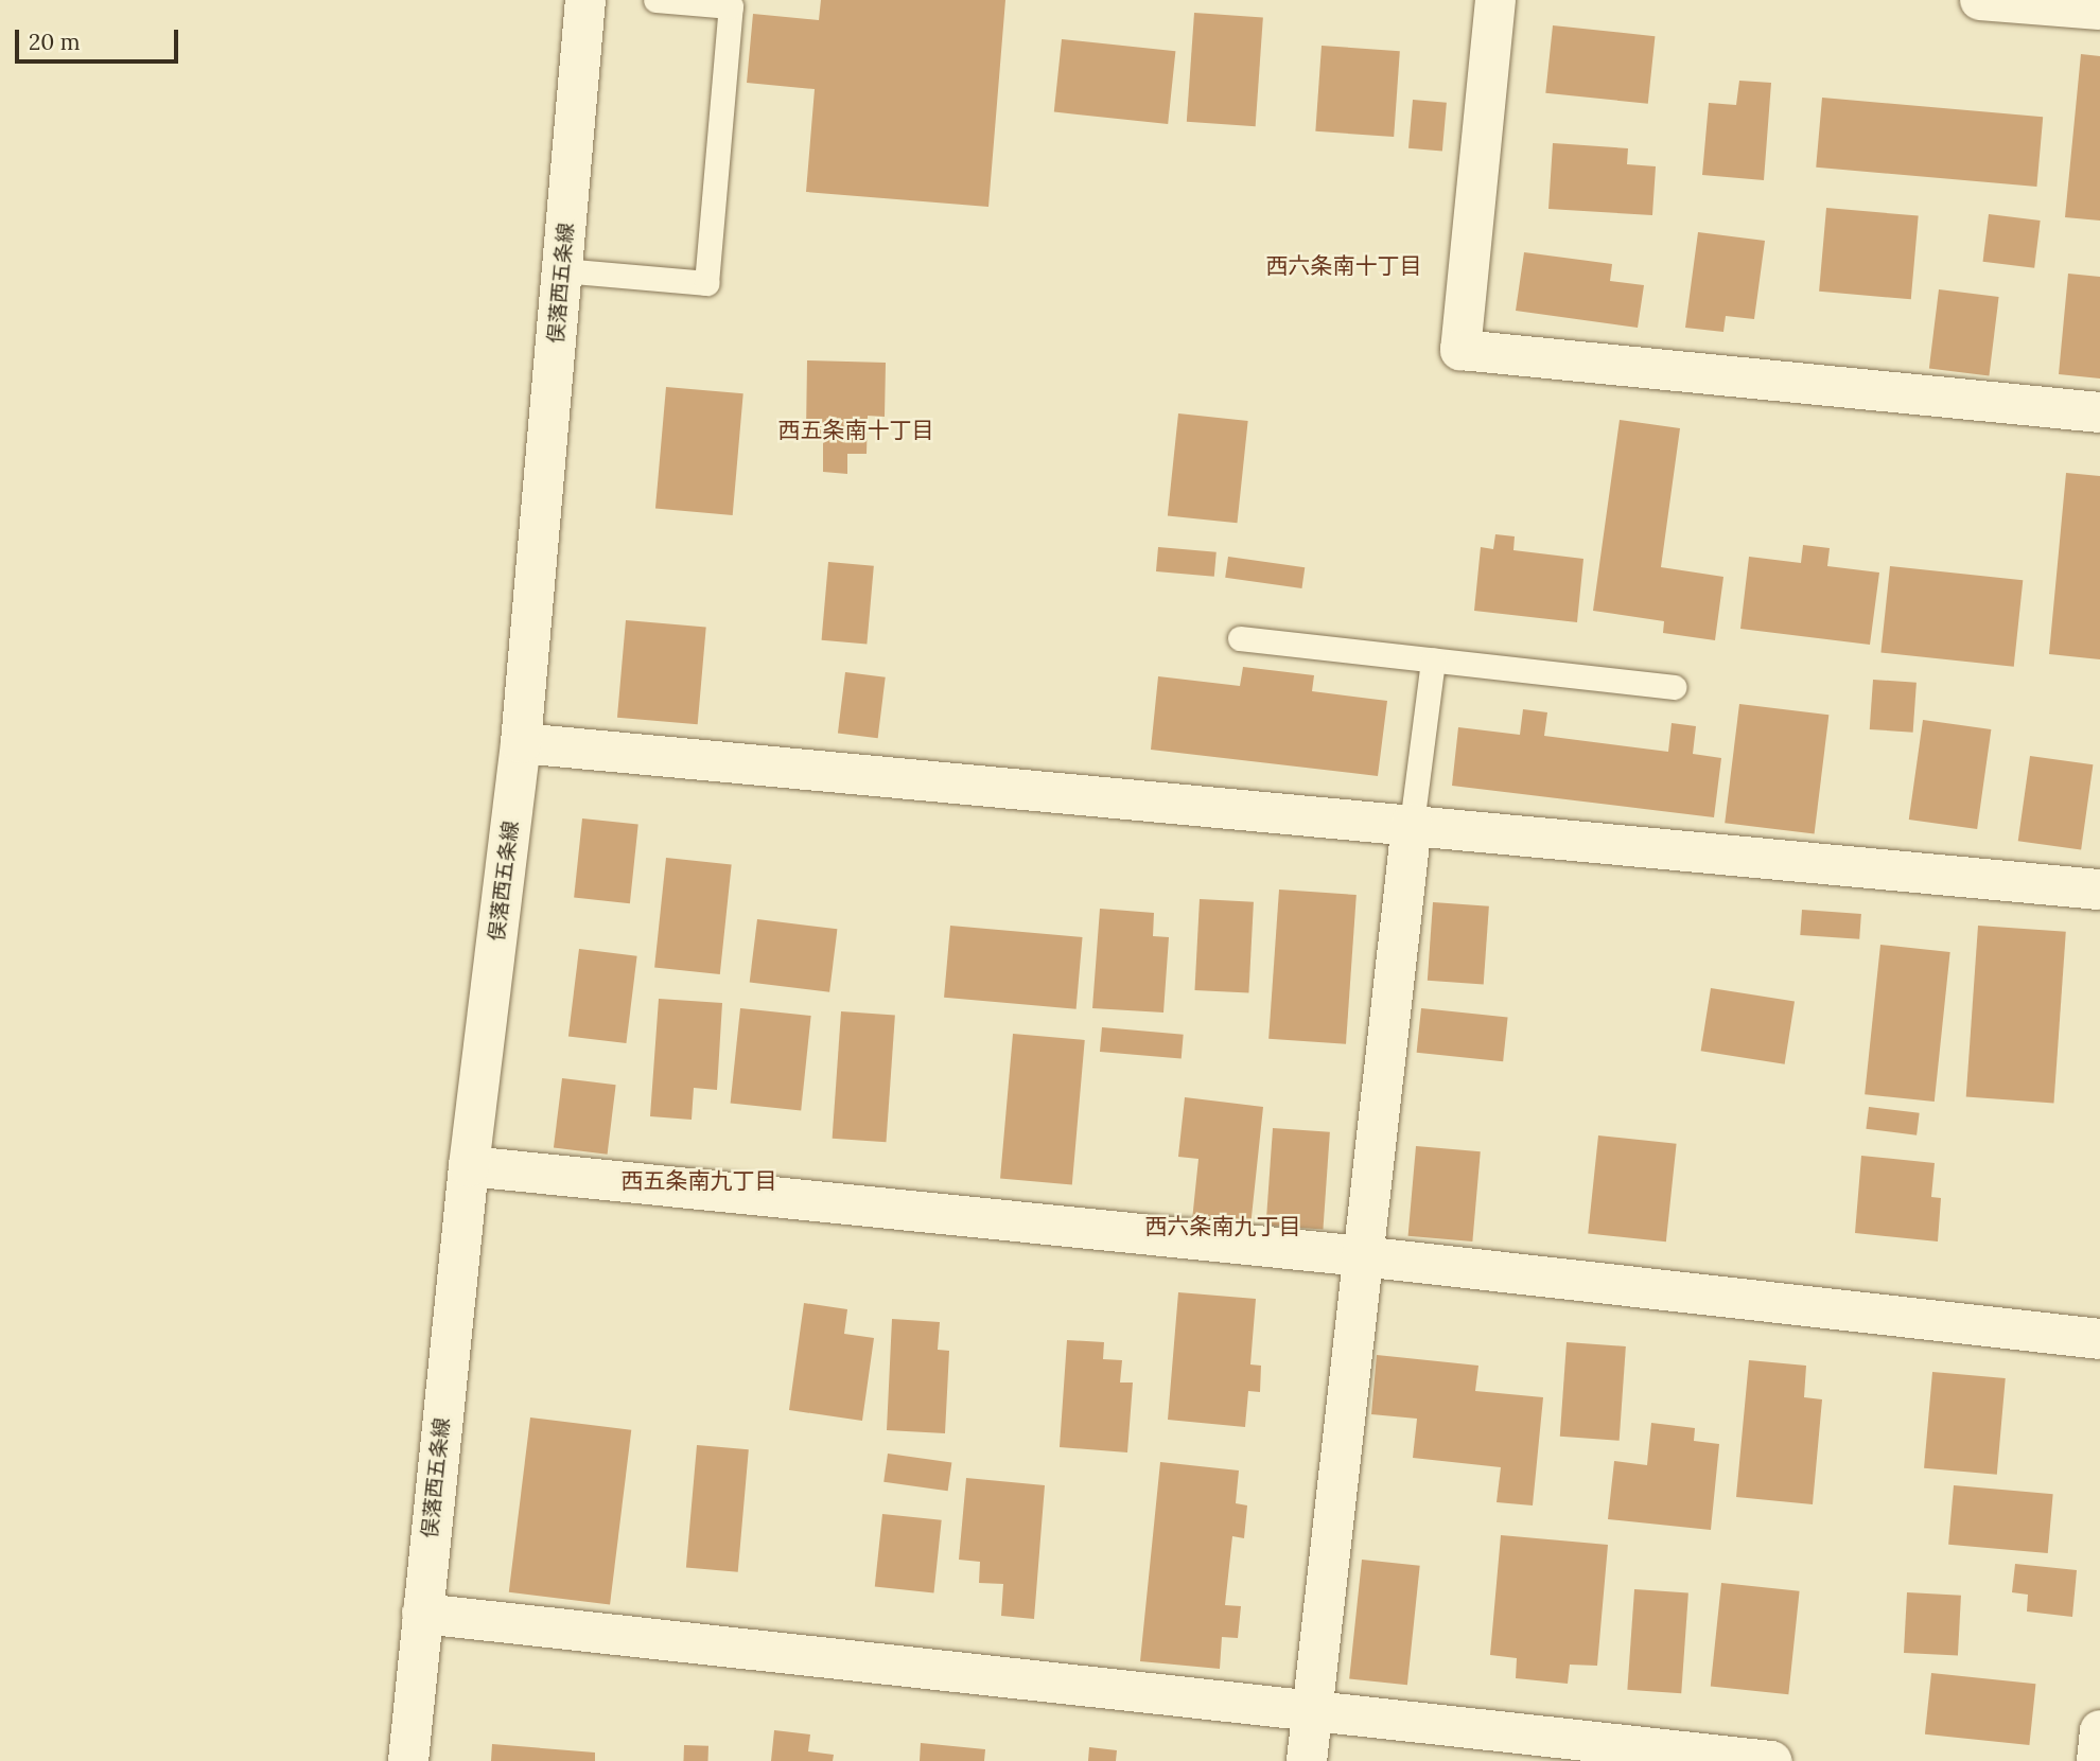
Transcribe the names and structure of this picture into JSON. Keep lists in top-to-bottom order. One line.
{"streets":{"street":["俣落西五条線"]},"districts":["西六条南十丁目","西五条南十丁目","西五条南九丁目","西六条南九丁目"],"scale_bar":"20 m"}
